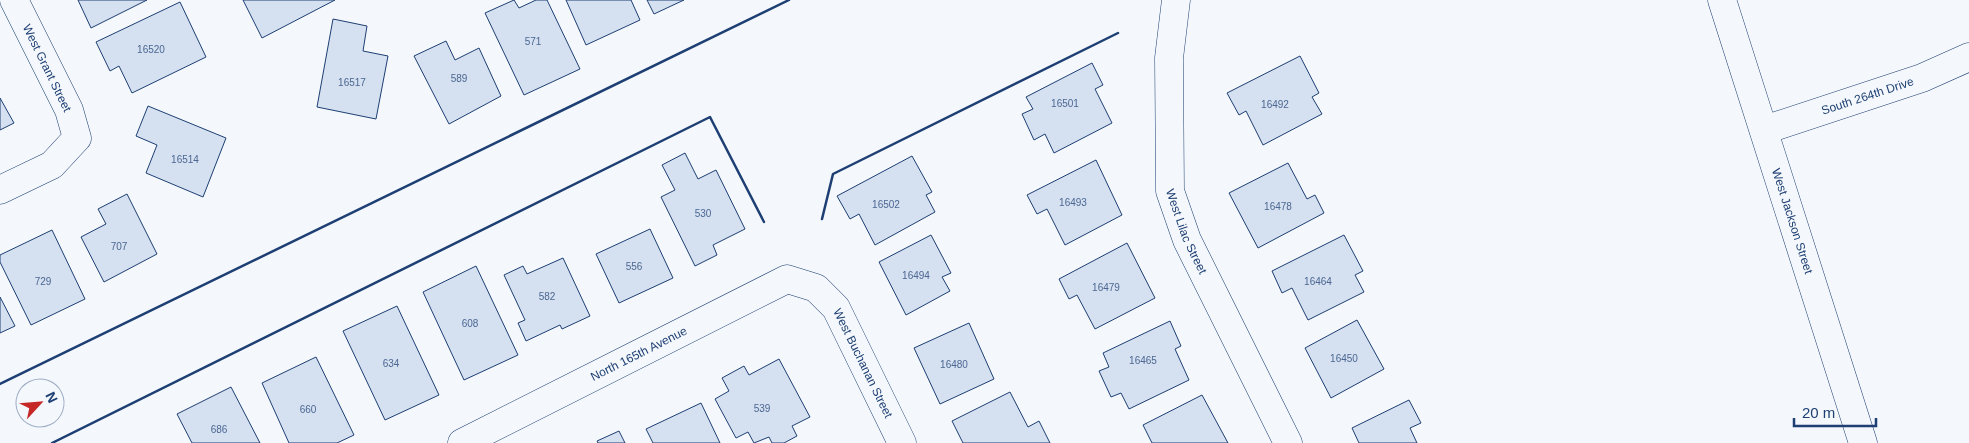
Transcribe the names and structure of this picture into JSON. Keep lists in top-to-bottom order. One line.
{"streets":{"street":["West Grant Street","South 264th Drive","West Jackson Street","West Lilac Street","North 165th Avenue","West Buchanan Street"]},"crossings":[["South 264th Drive","West Jackson Street"],["North 165th Avenue","West Buchanan Street"]],"house_numbers":["571","16520","589","16517","16501","16492","16514","16493","16502","16478","530","707","556","16494","729","16464","16479","582","608","16450","16465","634","16480","539","660","686"],"scale_bar":"20 m","north":"top right"}
